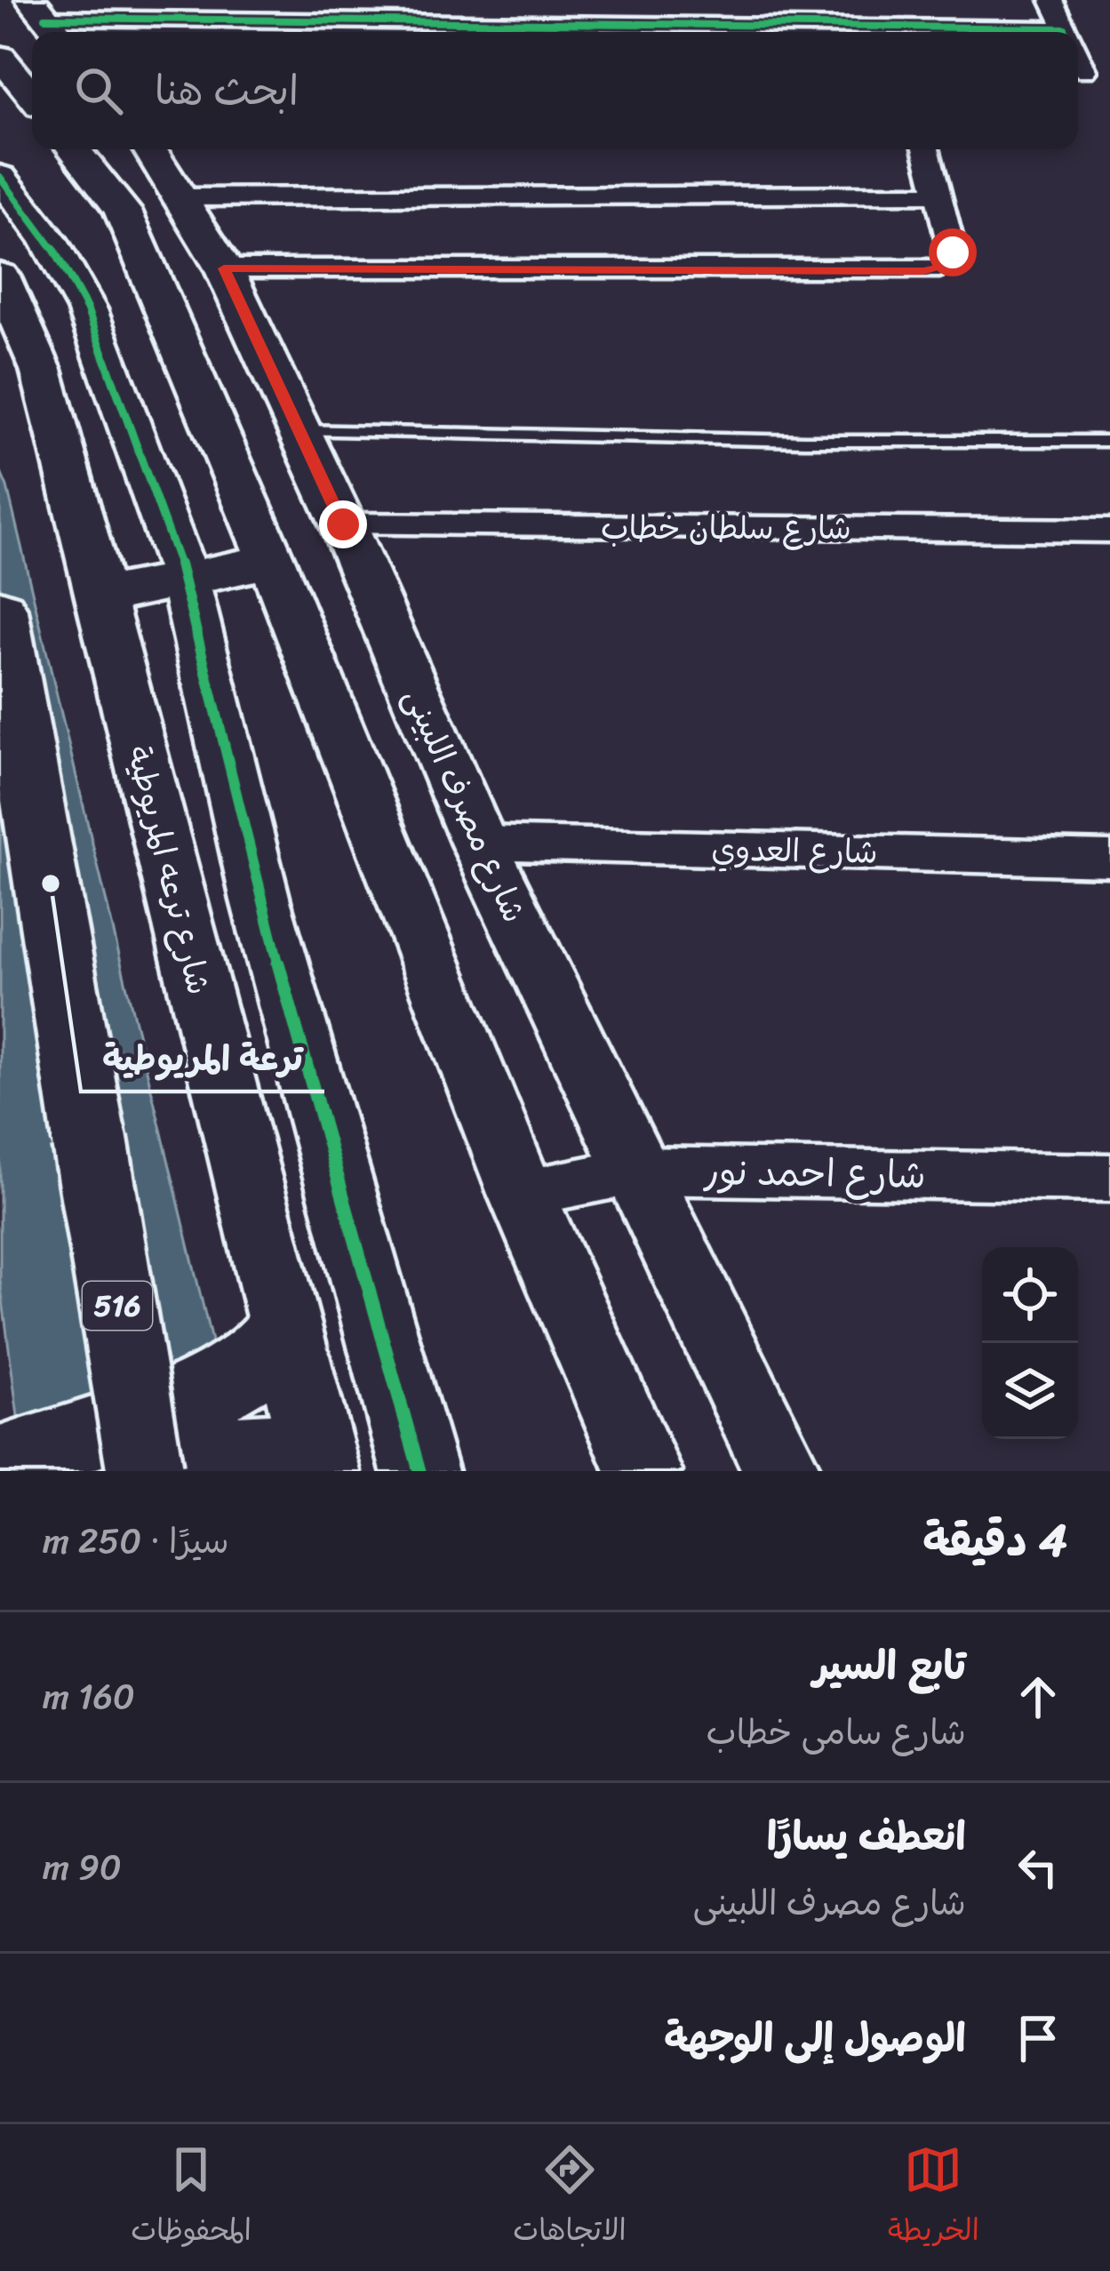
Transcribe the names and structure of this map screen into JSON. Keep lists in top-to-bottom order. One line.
{"streets":{"highway":["516"],"main road":["شارع مصرف اللبينى","شارع ترعه المريوطية"],"street":["شارع سلطان خطاب","شارع العدوي","شارع احمد نور"]},"crossings":[["شارع سلطان خطاب","شارع مصرف اللبينى"],["شارع مصرف اللبينى","شارع العدوي"],["شارع مصرف اللبينى","شارع احمد نور"]],"places":["ترعة المريوطية"],"page":{"search":"ابحث هنا","heading":["4 دقيقة","سيرًا · 250 m"],"list":[["تابع السير","شارع سامى خطاب","160 m"],["انعطف يسارًا","شارع مصرف اللبينى","90 m"],"الوصول إلى الوجهة"],"nav":["الخريطة","الاتجاهات","المحفوظات"]}}
